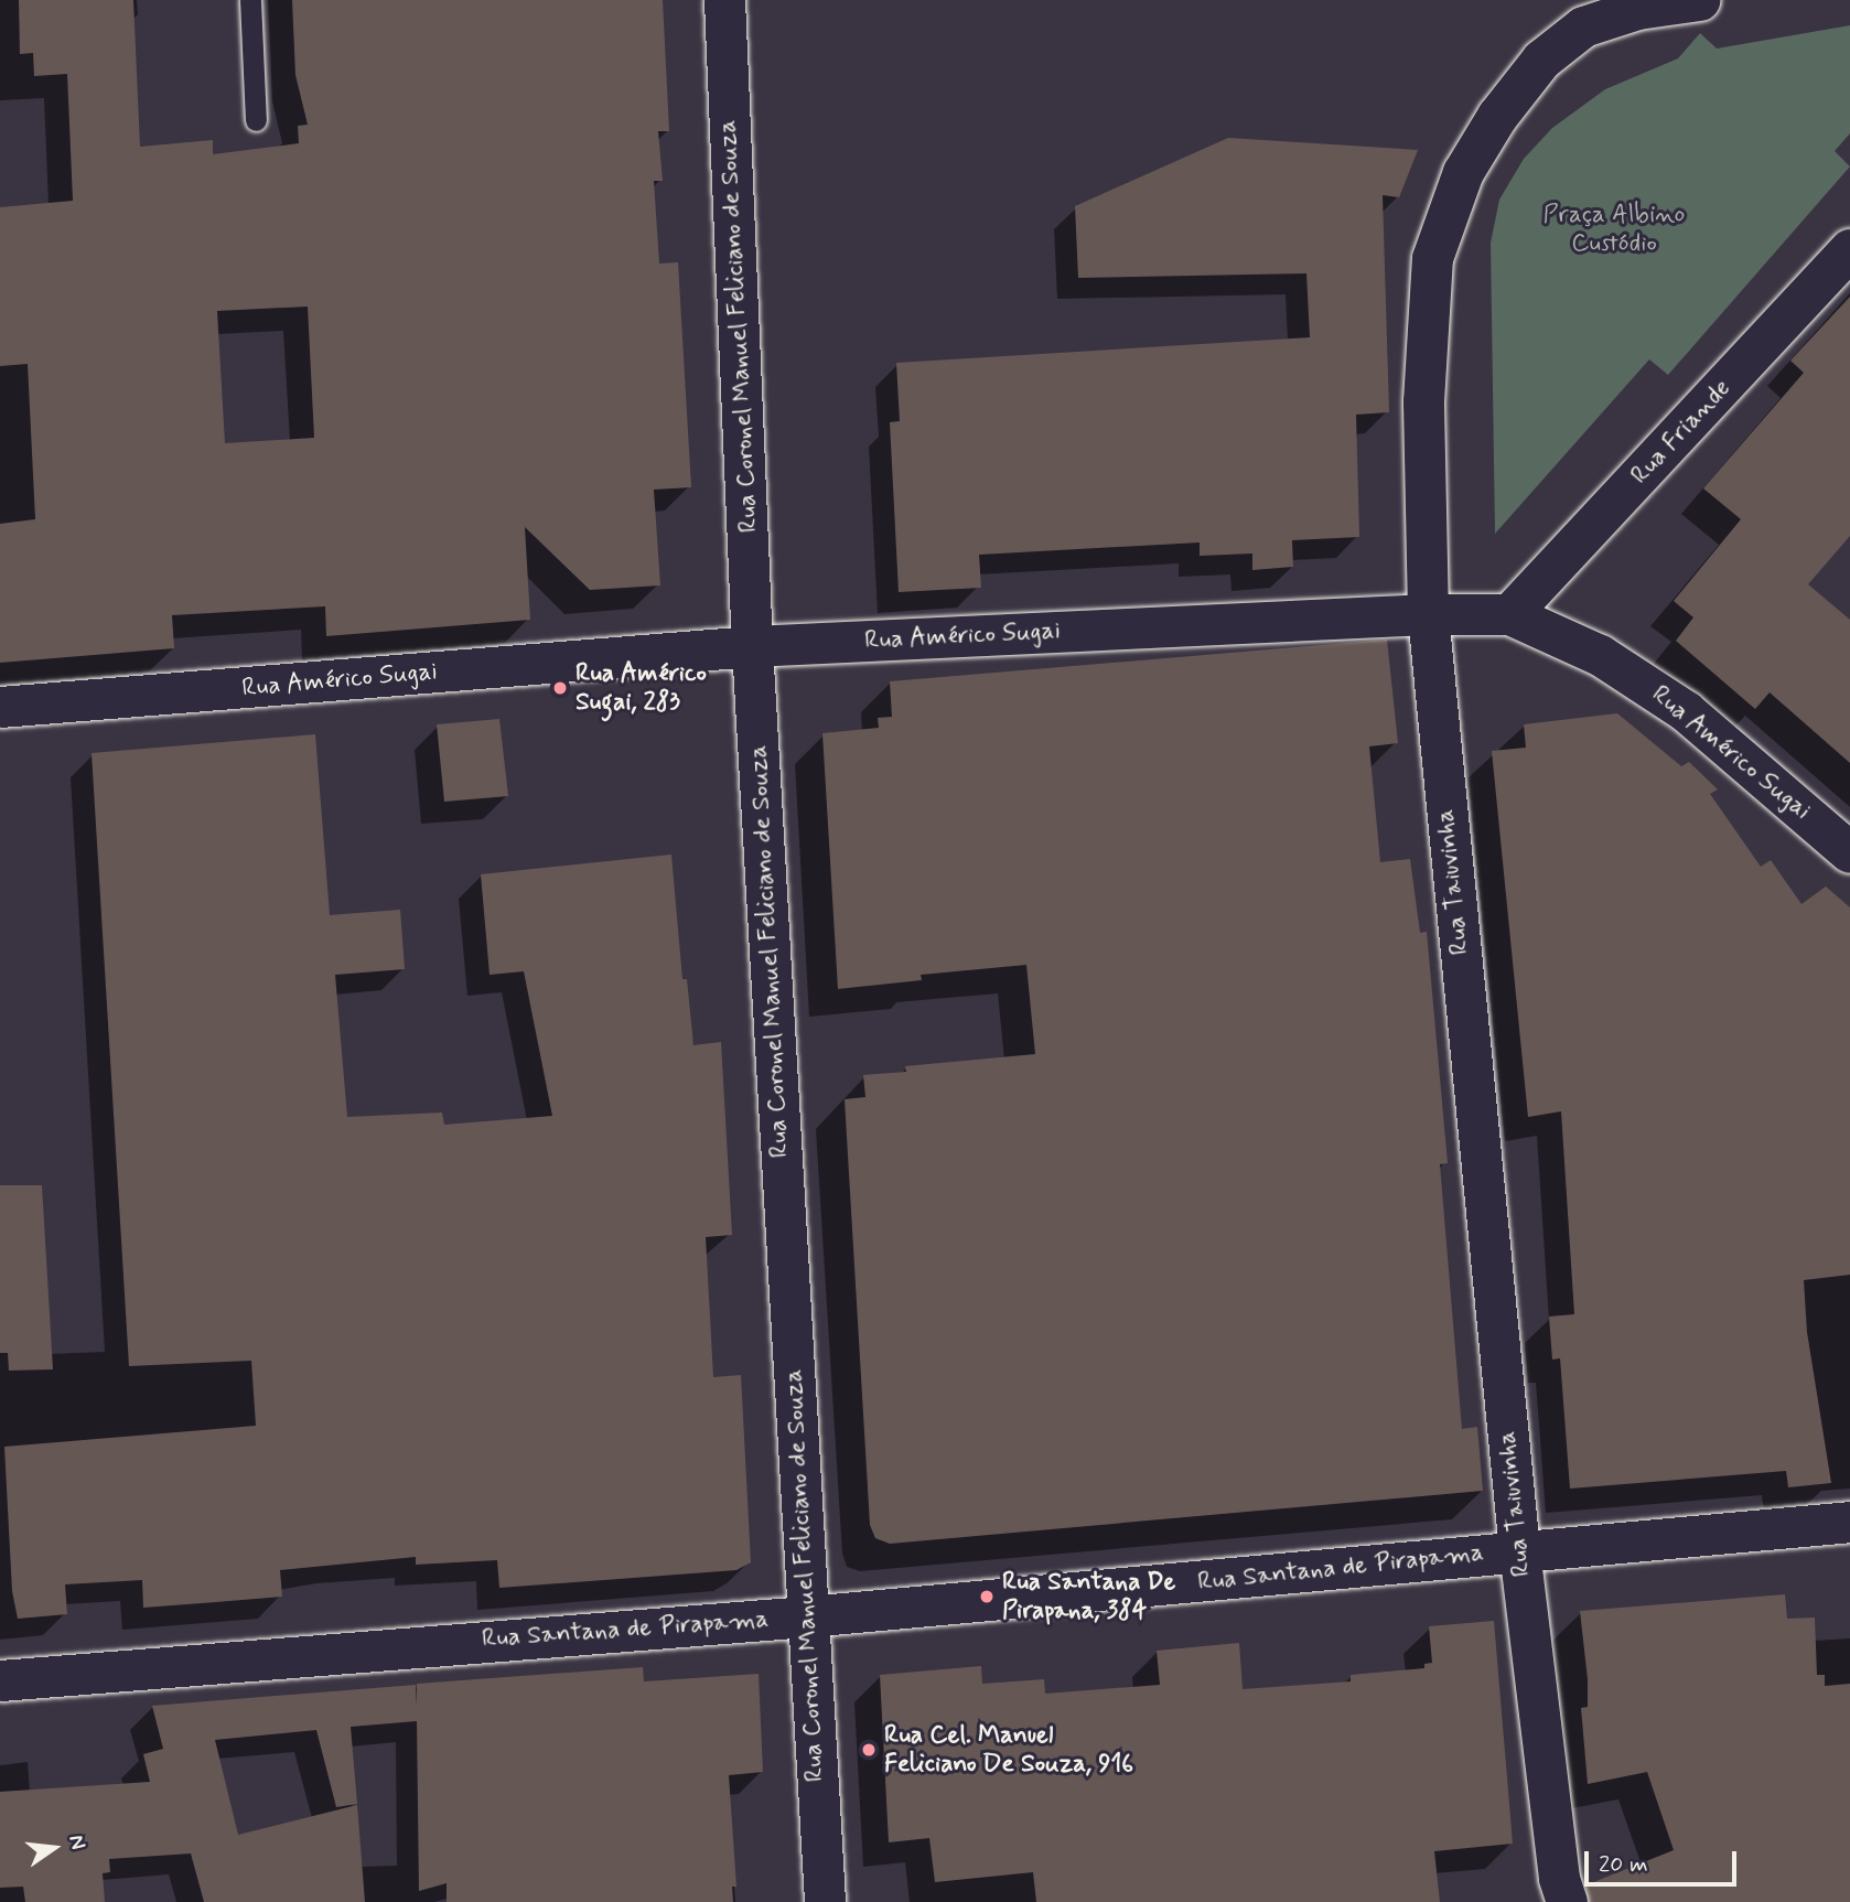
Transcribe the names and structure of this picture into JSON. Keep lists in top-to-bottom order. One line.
{"streets":{"street":["Rua Coronel Manuel Feliciano de Souza","Rua Friande","Rua Américo Sugai","Rua Taiuvinha","Rua Santana de Pirapama"]},"crossings":[["Rua Coronel Manuel Feliciano de Souza","Rua Américo Sugai"],["Rua Coronel Manuel Feliciano de Souza","Rua Santana de Pirapama"],["Rua Friande","Rua Américo Sugai"],["Rua Américo Sugai","Rua Taiuvinha"],["Rua Taiuvinha","Rua Santana de Pirapama"]],"parks":["Praça Albino Custódio"],"places":["Rua Américo Sugai, 283","Rua Santana De Pirapana, 384","Rua Cel. Manuel Feliciano De Souza, 916"],"scale_bar":"20 m","north":"right"}
